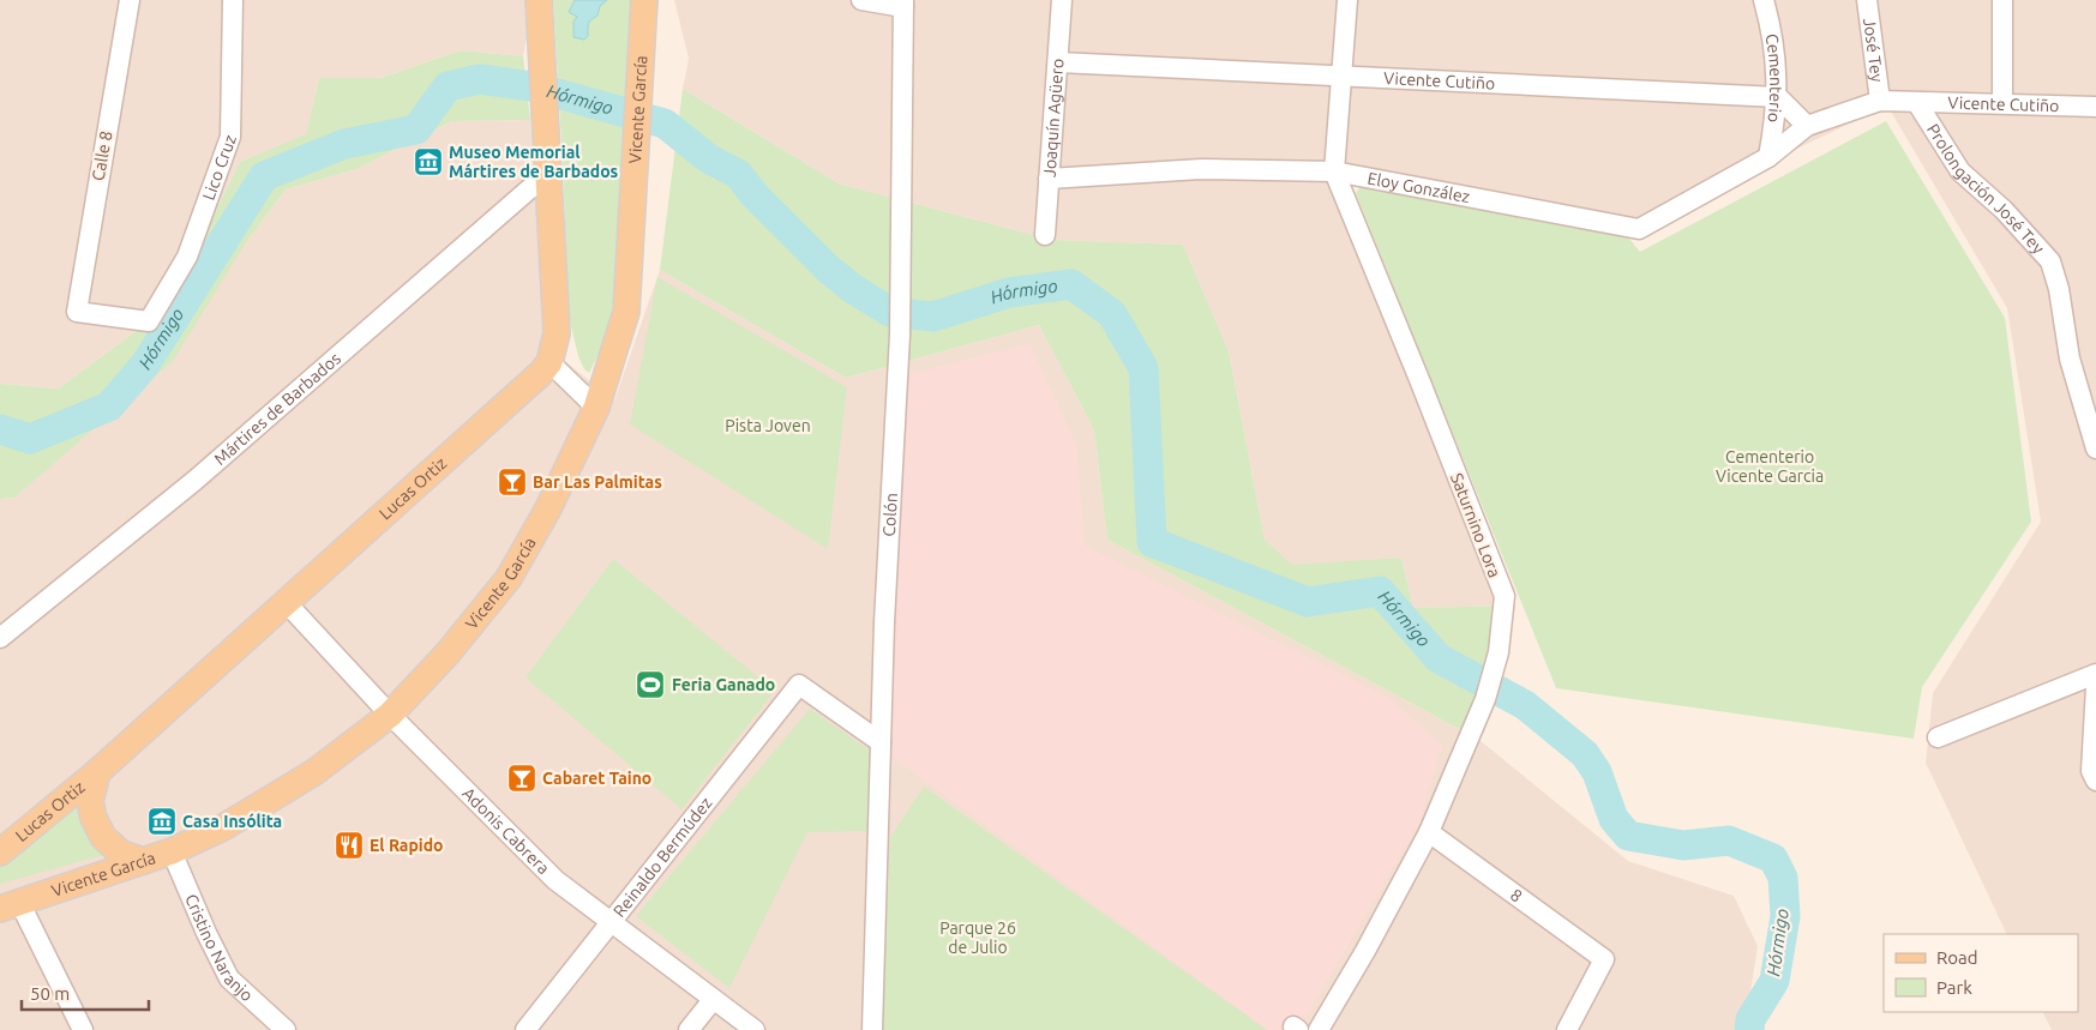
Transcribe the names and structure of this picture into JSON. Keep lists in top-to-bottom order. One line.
{"streets":{"main road":["Vicente García","Lucas Ortiz"],"street":["José Tey","Cementerio","Vicente Cutiño","Joaquín Agüero","Calle 8","Lico Cruz","Eloy González","Prolongación José Tey","Mártires de Barbados","Colón","Saturnino Lora","Adonis Cabrera","Reinaldo Bermúdez","8","Cristino Naranjo"]},"crossings":[["José Tey","Vicente Cutiño"],["Cementerio","Vicente Cutiño"],["Cementerio","Eloy González"],["Vicente Cutiño","Joaquín Agüero"],["Vicente Cutiño","Eloy González"],["Vicente Cutiño","Prolongación José Tey"],["Vicente Cutiño","Saturnino Lora"],["Vicente García","Adonis Cabrera"],["Vicente García","Cristino Naranjo"],["Joaquín Agüero","Eloy González"],["Calle 8","Lico Cruz"],["Eloy González","Saturnino Lora"],["Mártires de Barbados","Lucas Ortiz"],["Lucas Ortiz","Adonis Cabrera"],["Colón","Reinaldo Bermúdez"],["Saturnino Lora","8"],["Adonis Cabrera","Reinaldo Bermúdez"]],"water":["Hórmigo"],"parks":["Pista Joven","Cementerio Vicente Garcia","Parque 26 de Julio"],"places":{"museum":["Museo Memorial Mártires de Barbados","Casa Insólita"],"bar":["Bar Las Palmitas","Cabaret Taino"],"sports":["Feria Ganado"],"restaurant":["El Rapido"]},"legend":["Road","Park"],"scale_bar":"50 m"}
